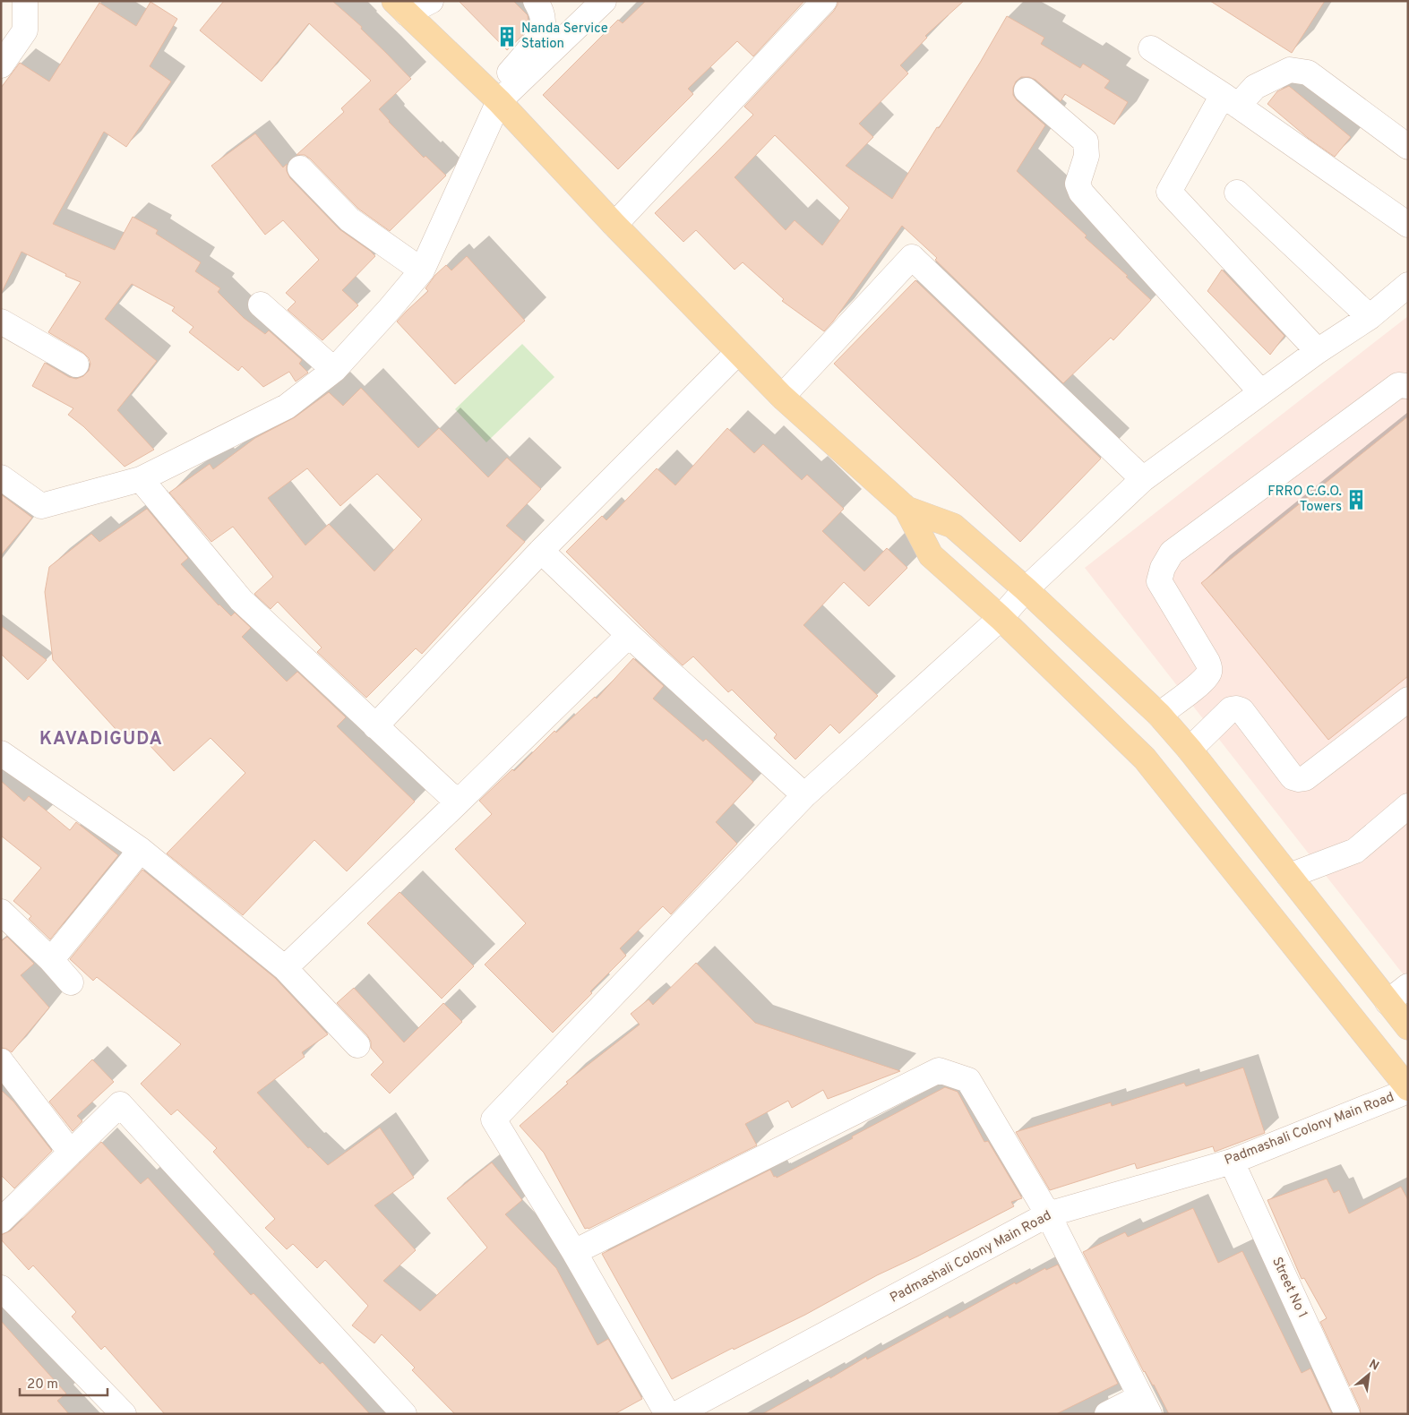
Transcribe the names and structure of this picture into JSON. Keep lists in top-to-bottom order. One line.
{"streets":{"street":["Padmashali Colony Main Road","Street No 1"]},"crossings":[["Padmashali Colony Main Road","Street No 1"]],"districts":["KAVADIGUDA"],"places":{"building":["Nanda Service Station","FRRO C.G.O. Towers"]},"scale_bar":"20 m","north":"top right"}
